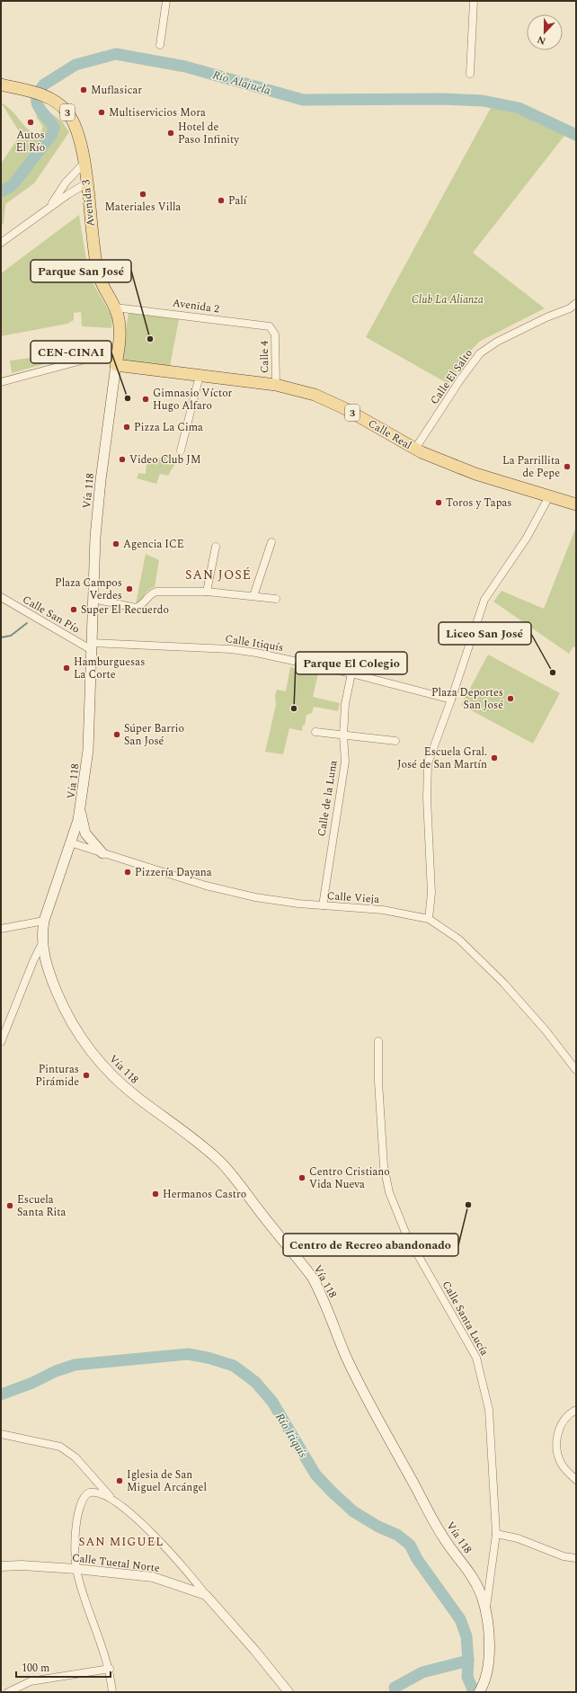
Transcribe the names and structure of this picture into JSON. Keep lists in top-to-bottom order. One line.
{"streets":{"main road":["3","Avenida 3","Calle Real","Vía 118"],"street":["Avenida 2","Calle 4","Calle El Salto","Calle San Pío","Calle Itiquís","Calle de la Luna","Calle Vieja","Calle Santa Lucía","Calle Tuetal Norte"]},"crossings":[["Avenida 3","Avenida 2"],["Avenida 3","Calle Real"],["Avenida 3","Vía 118"],["Avenida 2","Calle 4"],["Calle 4","Calle Real"],["Calle El Salto","Calle Real"],["Calle Real","Vía 118"],["Vía 118","Calle San Pío"],["Vía 118","Calle Itiquís"],["Vía 118","Calle Vieja"],["Vía 118","Calle Santa Lucía"],["Calle San Pío","Calle Itiquís"],["Calle Itiquís","Calle de la Luna"],["Calle de la Luna","Calle Vieja"]],"districts":["SAN JOSÉ","SAN MIGUEL"],"water":["Río Alajuela","Río Itiquís"],"parks":["Club La Alianza"],"places":["Muflasicar","Multiservicios Mora","Autos El Río","Hotel de Paso Infinity","Materiales Villa","Palí","Parque San José","CEN-CINAI","Gimnasio Víctor Hugo Alfaro","Pizza La Cima","Video Club JM","La Parrillita de Pepe","Toros y Tapas","Agencia ICE","Plaza Campos Verdes","Super El Recuerdo","Hamburguesas La Corte","Liceo San José","Plaza Deportes San José","Parque El Colegio","Súper Barrio San José","Escuela Gral. José de San Martín","Pizzería Dayana","Pinturas Pirámide","Centro Cristiano Vida Nueva","Hermanos Castro","Centro de Recreo abandonado","Escuela Santa Rita","Iglesia de San Miguel Arcángel"],"scale_bar":"100 m","north":"bottom"}
